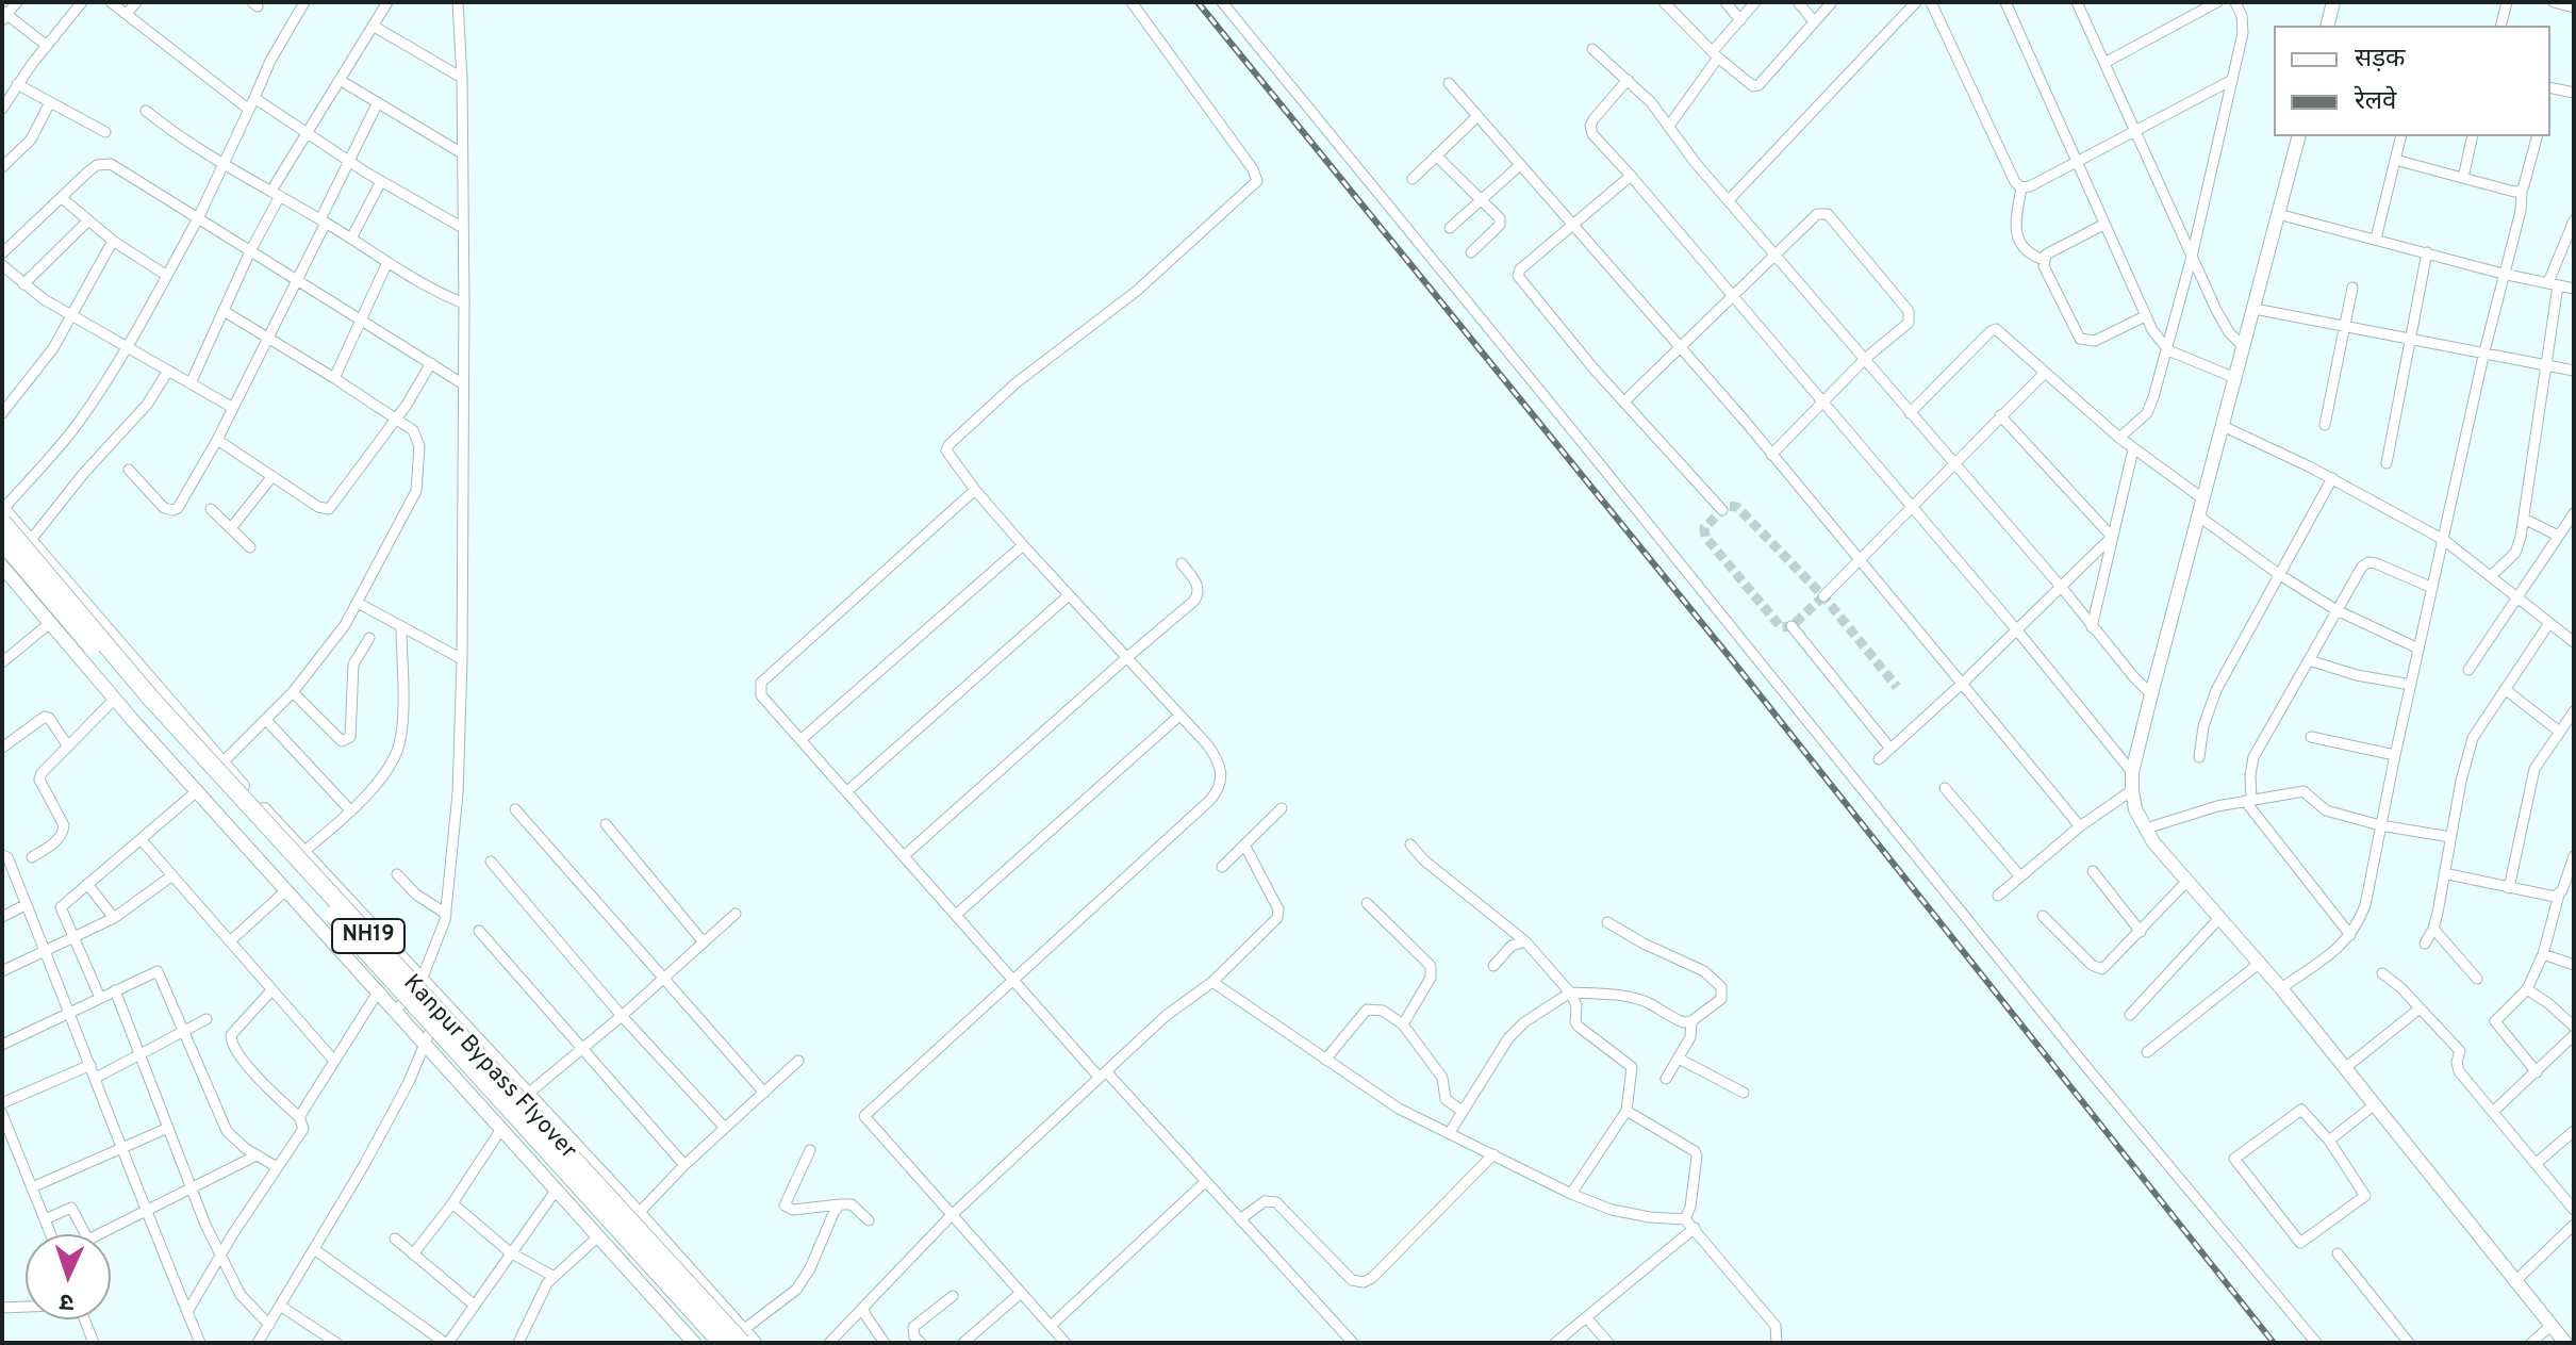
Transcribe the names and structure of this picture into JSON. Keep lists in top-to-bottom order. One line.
{"streets":{"highway":["NH19","Kanpur Bypass Flyover"]},"legend":["सड़क","रेलवे"],"north":"bottom"}
